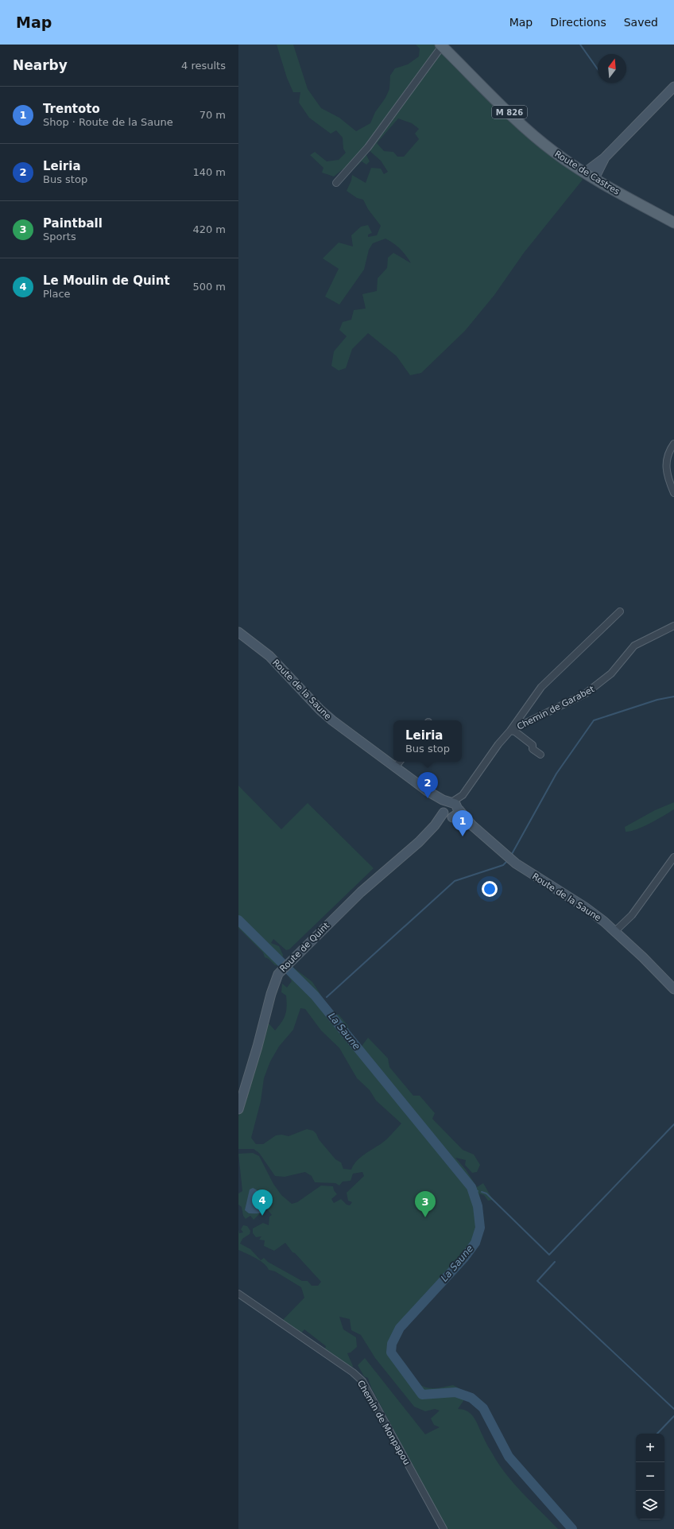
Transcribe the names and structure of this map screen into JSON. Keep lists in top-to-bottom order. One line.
{"streets":{"main road":["M 826","Route de Castres"],"street":["Route de la Saune","Chemin de Garabet","Route de Quint","Chemin de Monpapou"]},"crossings":[["Route de la Saune","Chemin de Garabet"],["Route de la Saune","Route de Quint"]],"water":["La Saune"],"north":"top","page":{"header":"Map","nav":["Map","Directions","Saved"],"heading":["Nearby","4 results"],"list":[{"mark":"1","name":"Trentoto","note":"Shop · Route de la Saune","value":"70 m"},{"mark":"2","name":"Leiria","note":"Bus stop","value":"140 m"},{"mark":"3","name":"Paintball","note":"Sports","value":"420 m"},{"mark":"4","name":"Le Moulin de Quint","note":"Place","value":"500 m"}],"popup":["Leiria","Bus stop"],"pins":["2","1","4","3"],"map_buttons":["+","−"]}}
